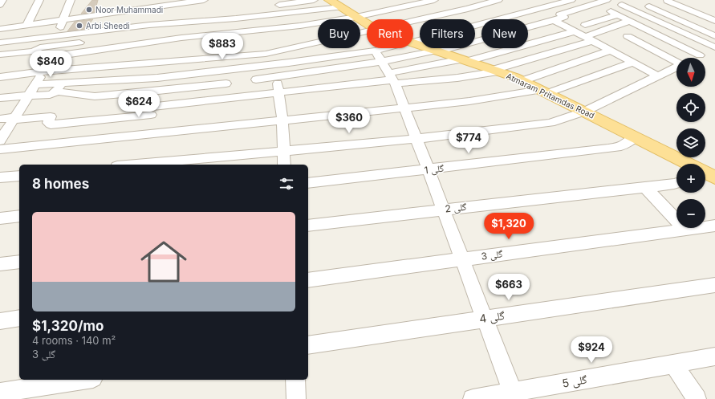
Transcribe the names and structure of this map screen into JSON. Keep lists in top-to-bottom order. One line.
{"streets":{"main road":["Atmaram Pritamdas Road"],"street":["گلی 1","گلی 2","گلی 3","گلی 4","گلی 5"]},"crossings":[["Atmaram Pritamdas Road","گلی 1"]],"places":["Noor Muhammadi","Arbi Sheedi"],"north":"bottom","page":{"chip":["Buy","Rent","Filters","New"],"price":["$883","$840","$624","$360","$774","$1,320","$663","$924"],"map_buttons":["+","−"],"heading":"8 homes","list":[{"name":"$1,320/mo","note":"4 rooms · 140 m² · گلی 3"}]}}
